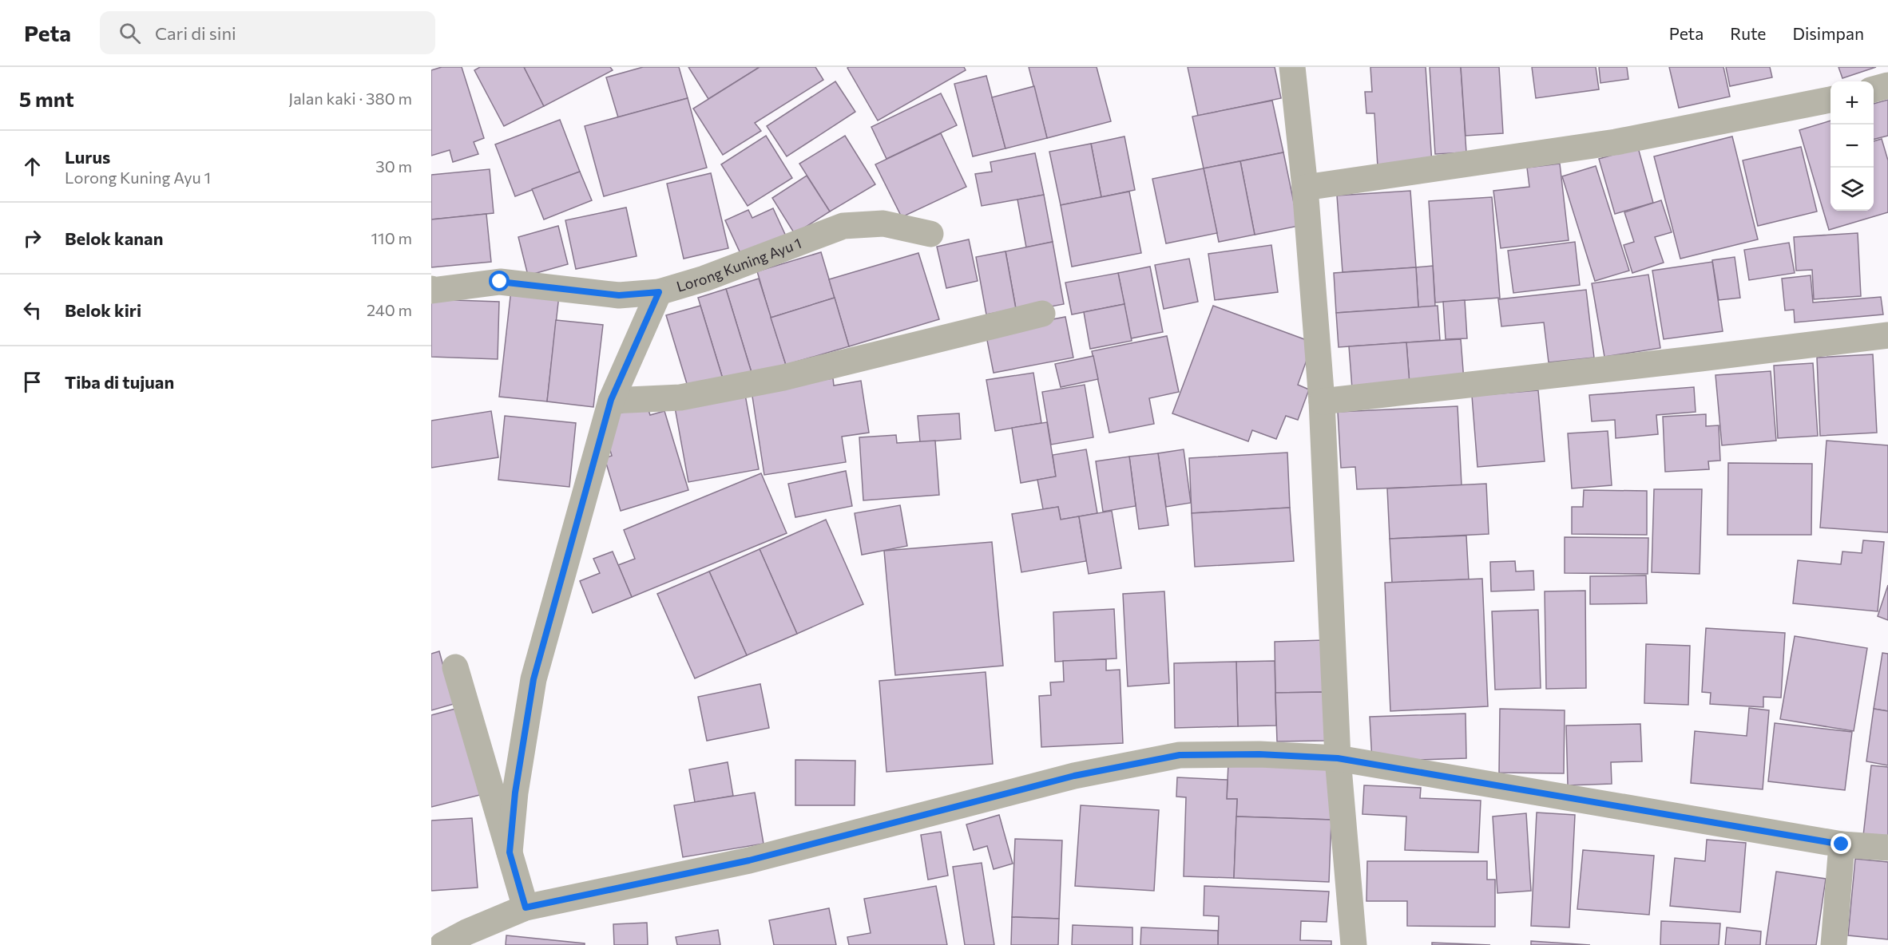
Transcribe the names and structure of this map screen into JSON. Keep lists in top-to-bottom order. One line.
{"streets":{"street":["Lorong Kuning Ayu 1"]},"page":{"header":"Peta","search":"Cari di sini","nav":["Peta","Rute","Disimpan"],"heading":["5 mnt","Jalan kaki · 380 m"],"map_buttons":["+","−"],"list":[["Lurus","Lorong Kuning Ayu 1","30 m"],["Belok kanan","110 m"],["Belok kiri","240 m"],"Tiba di tujuan"]}}
